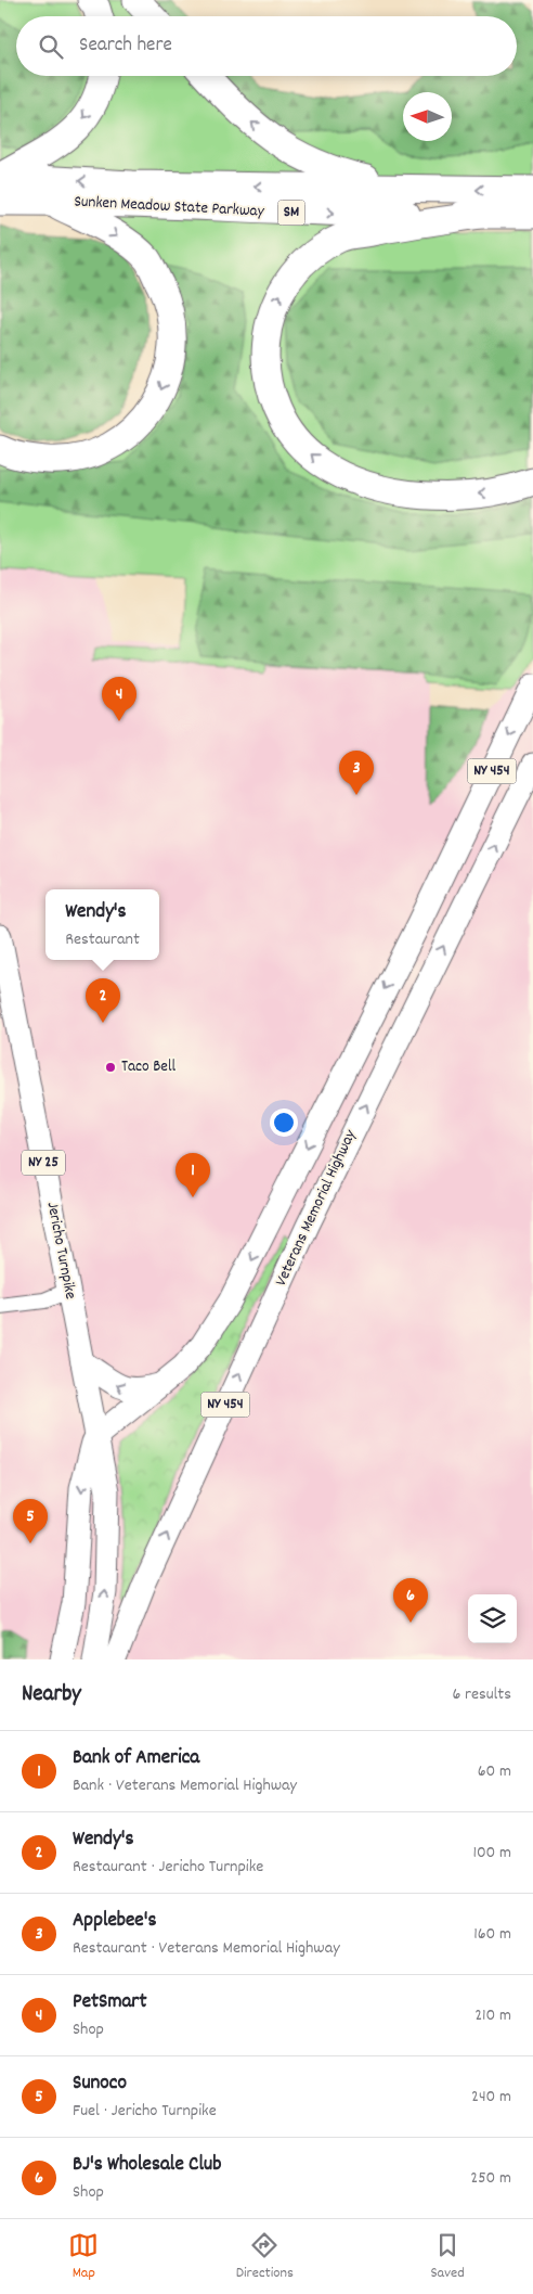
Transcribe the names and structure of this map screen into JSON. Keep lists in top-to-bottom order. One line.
{"streets":{"highway":["Sunken Meadow State Parkway","SM"],"main road":["NY 454","NY 25","Veterans Memorial Highway","Jericho Turnpike"]},"crossings":[["Veterans Memorial Highway","Jericho Turnpike"]],"places":["Taco Bell"],"north":"left","page":{"search":"Search here","pins":["4","3","2","1","5","6"],"popup":["Wendy's","Restaurant"],"heading":["Nearby","6 results"],"list":[{"mark":"1","name":"Bank of America","note":"Bank · Veterans Memorial Highway","value":"60 m"},{"mark":"2","name":"Wendy's","note":"Restaurant · Jericho Turnpike","value":"100 m"},{"mark":"3","name":"Applebee's","note":"Restaurant · Veterans Memorial Highway","value":"160 m"},{"mark":"4","name":"PetSmart","note":"Shop","value":"210 m"},{"mark":"5","name":"Sunoco","note":"Fuel · Jericho Turnpike","value":"240 m"},{"mark":"6","name":"BJ's Wholesale Club","note":"Shop","value":"250 m"}],"nav":["Map","Directions","Saved"]}}
